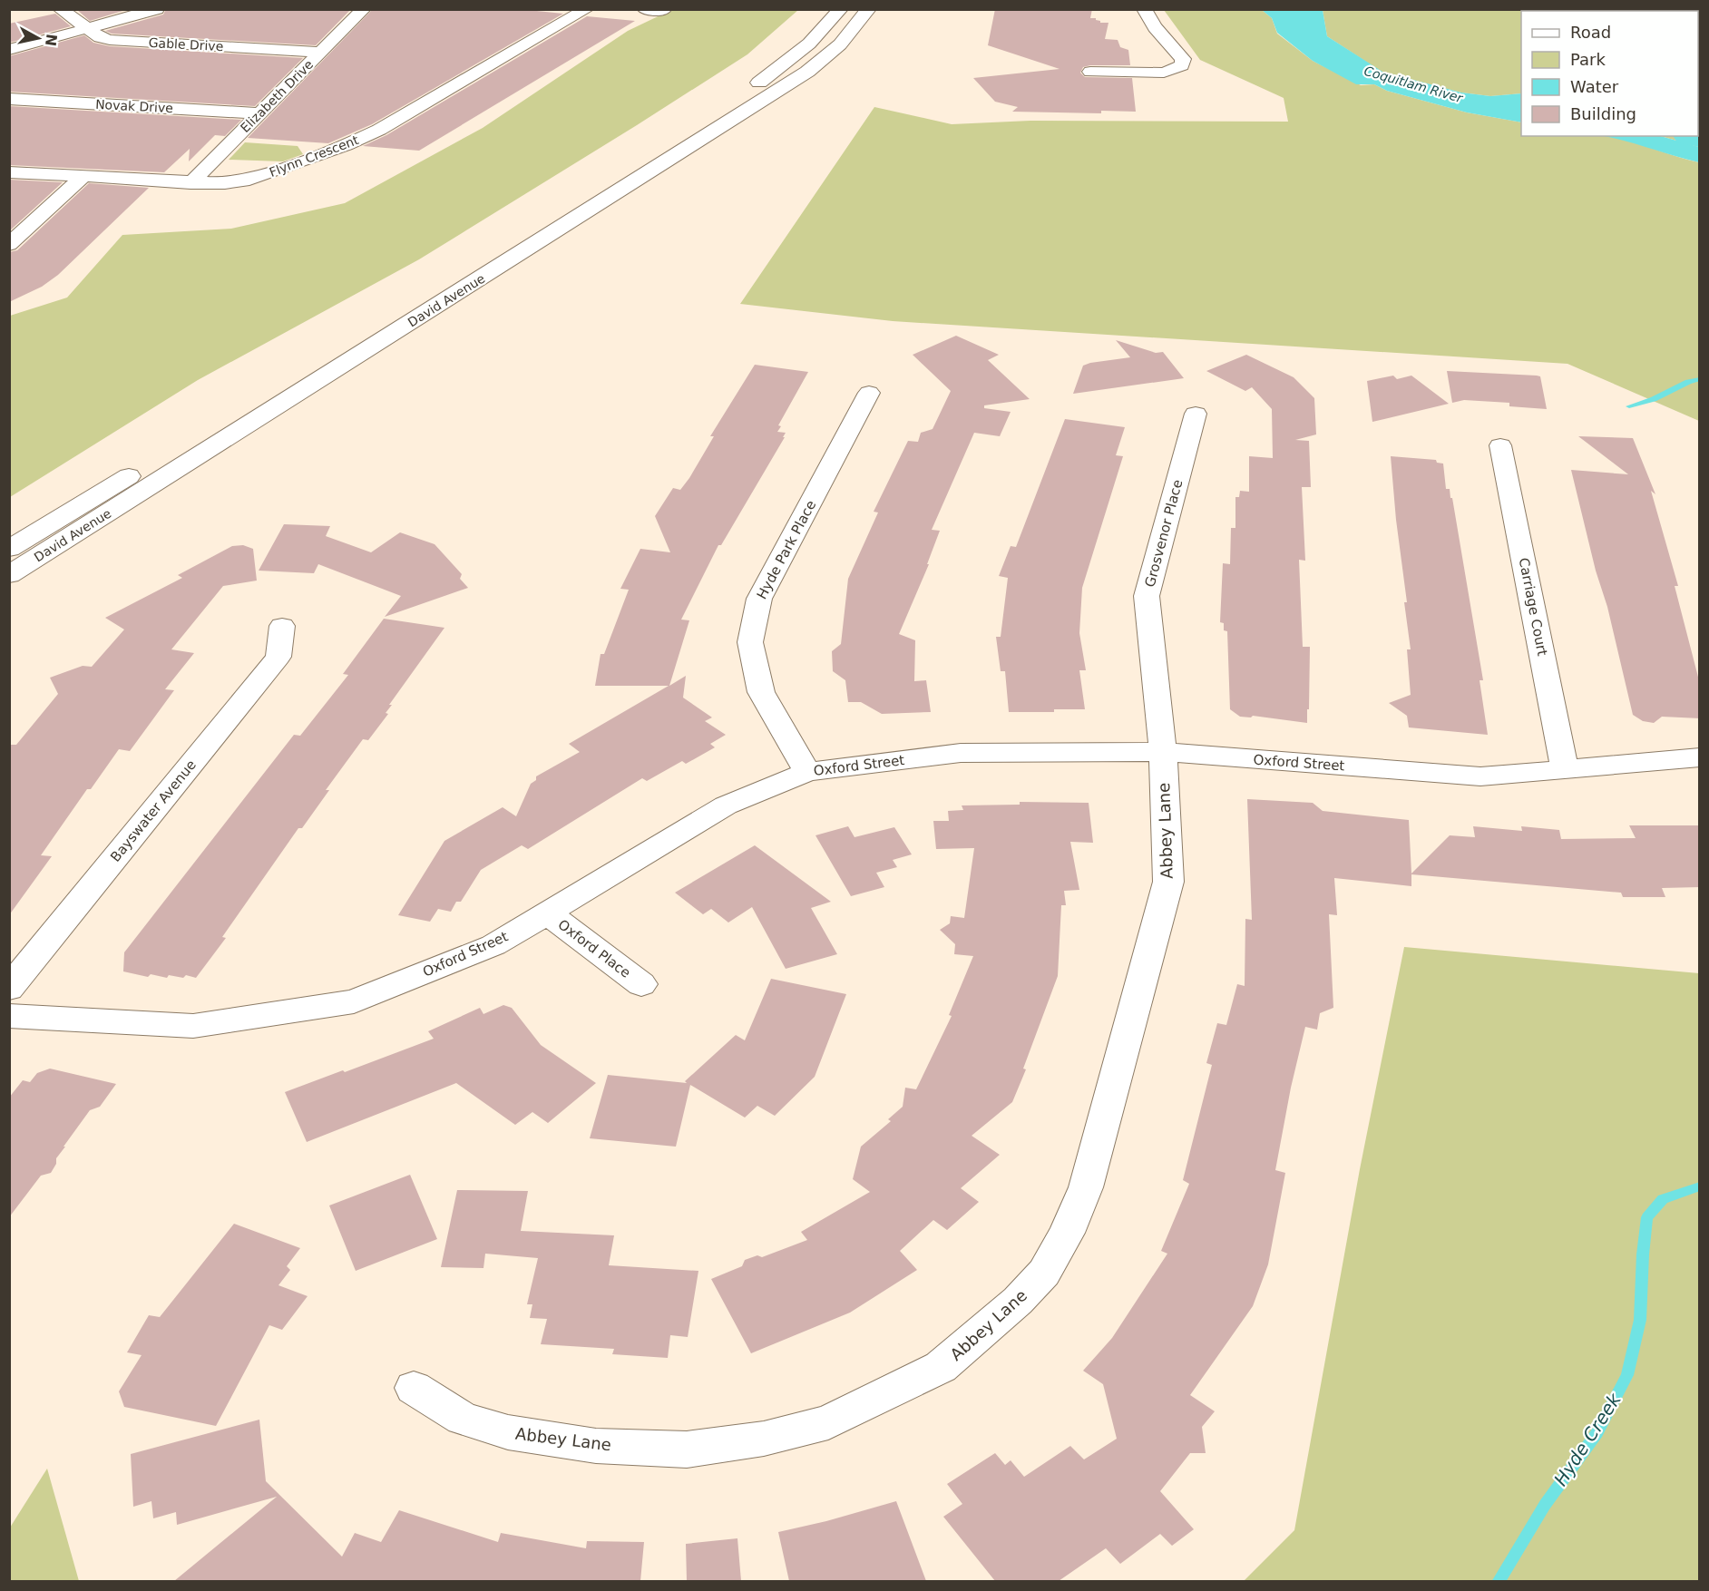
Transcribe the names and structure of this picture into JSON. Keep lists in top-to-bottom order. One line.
{"streets":{"main road":["David Avenue"],"street":["Gable Drive","Elizabeth Drive","Novak Drive","Flynn Crescent","Grosvenor Place","Hyde Park Place","Carriage Court","Oxford Street","Bayswater Avenue","Abbey Lane","Oxford Place"]},"crossings":[["Gable Drive","Elizabeth Drive"],["Elizabeth Drive","Novak Drive"],["Elizabeth Drive","Flynn Crescent"],["Grosvenor Place","Oxford Street"],["Grosvenor Place","Abbey Lane"],["Hyde Park Place","Oxford Street"],["Carriage Court","Oxford Street"],["Oxford Street","Abbey Lane"],["Oxford Street","Oxford Place"]],"water":["Coquitlam River","Hyde Creek"],"legend":["Road","Park","Water","Building"],"north":"right"}
